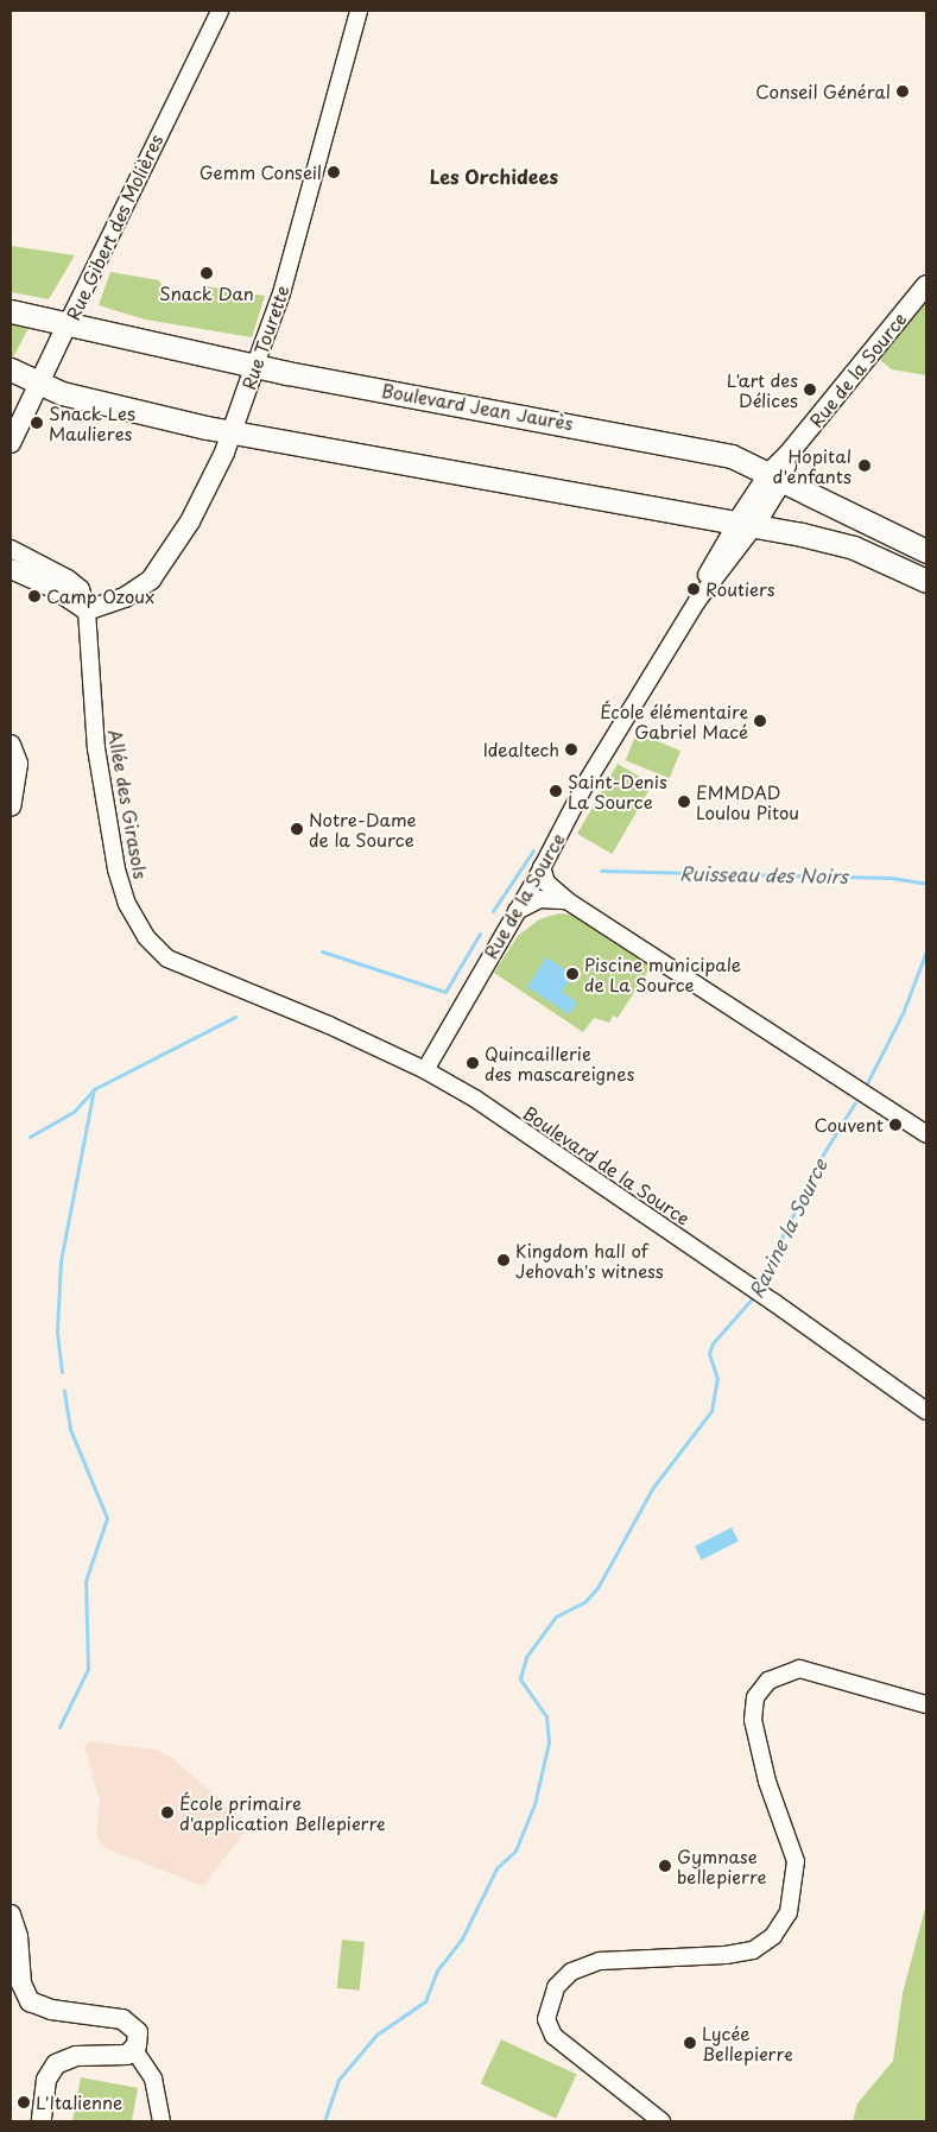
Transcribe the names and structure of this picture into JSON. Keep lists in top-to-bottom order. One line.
{"streets":{"main road":["Rue Gibert des Molières","Rue Tourette","Rue de la Source","Boulevard Jean Jaurès"],"street":["Allée des Girasols","Boulevard de la Source"]},"crossings":[["Rue Gibert des Molières","Boulevard Jean Jaurès"],["Rue Tourette","Boulevard Jean Jaurès"],["Rue Tourette","Allée des Girasols"],["Rue de la Source","Boulevard Jean Jaurès"],["Rue de la Source","Allée des Girasols"],["Rue de la Source","Boulevard de la Source"],["Allée des Girasols","Boulevard de la Source"]],"districts":["Les Orchidees"],"water":["Ruisseau des Noirs","Ravine la Source"],"places":["Conseil Général","Gemm Conseil","Snack Dan","L'art des Délices","Snack Les Maulieres","Hopital d'enfants","Routiers","Camp Ozoux","École élémentaire Gabriel Macé","Idealtech","Saint-Denis La Source","EMMDAD Loulou Pitou","Notre-Dame de la Source","Piscine municipale de La Source","Quincaillerie des mascareignes","Couvent","Kingdom hall of Jehovah's witness","École primaire d'application Bellepierre","Gymnase bellepierre","Lycée Bellepierre","L'Italienne"]}
